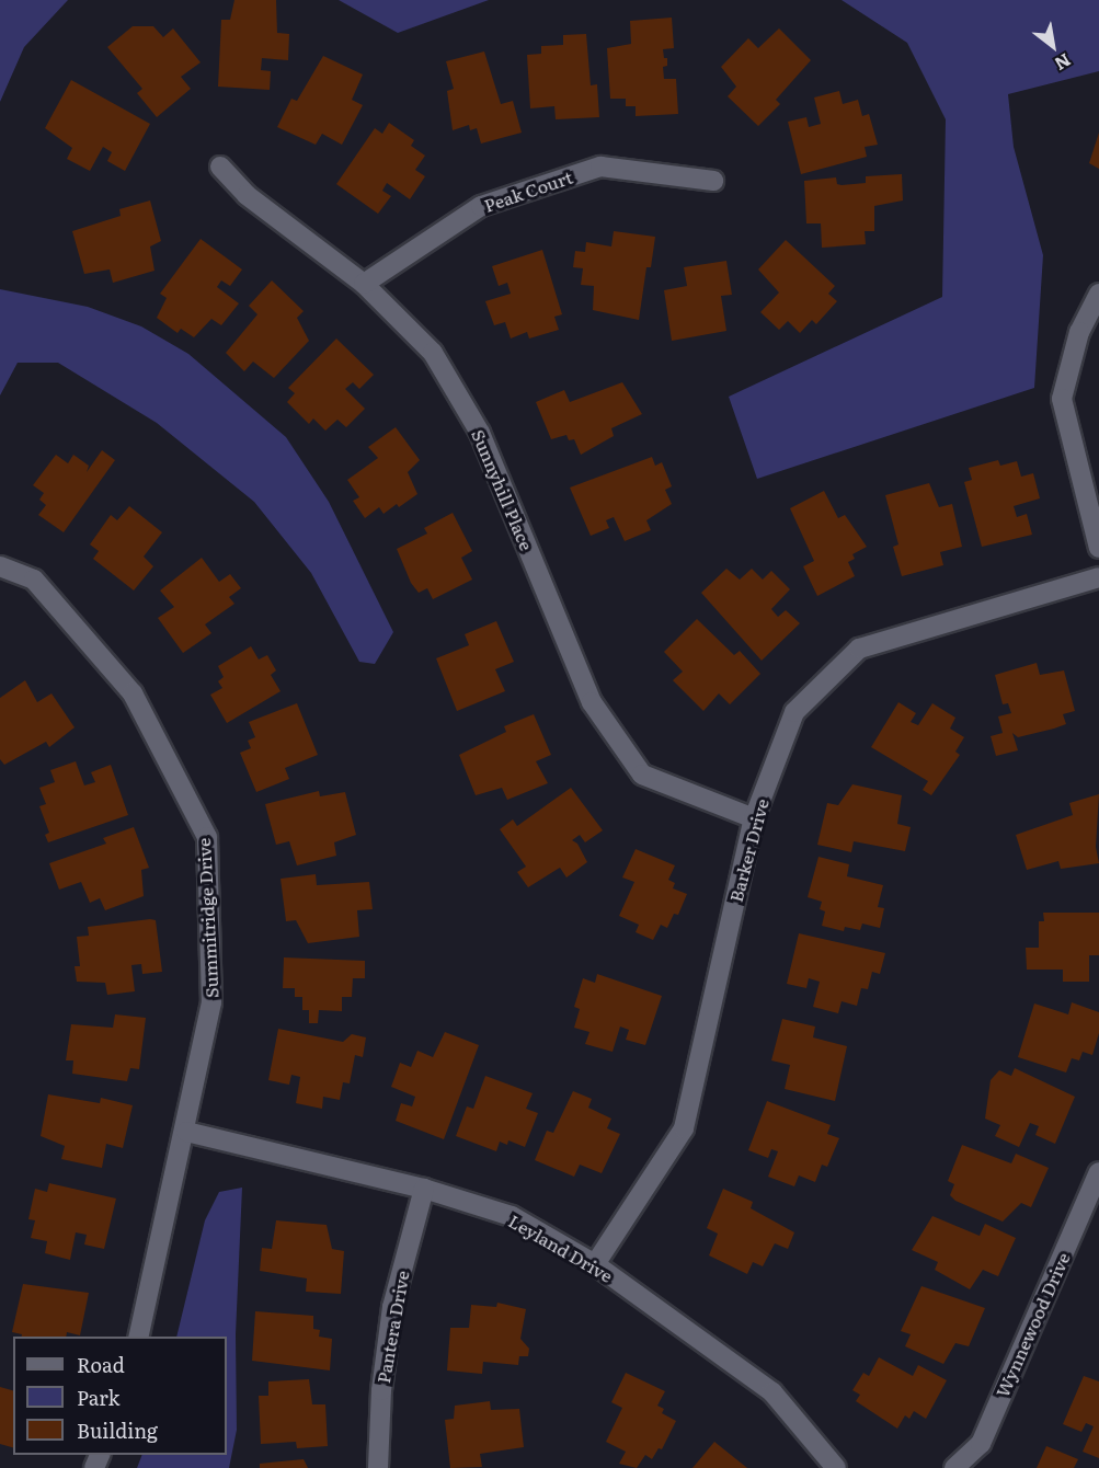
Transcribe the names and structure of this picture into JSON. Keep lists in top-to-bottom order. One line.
{"streets":{"street":["Peak Court","Sunnyhill Place","Barker Drive","Summitridge Drive","Leyland Drive","Wynnewood Drive","Pantera Drive"]},"crossings":[["Peak Court","Sunnyhill Place"],["Sunnyhill Place","Barker Drive"],["Barker Drive","Leyland Drive"],["Summitridge Drive","Leyland Drive"],["Leyland Drive","Pantera Drive"]],"legend":["Road","Park","Building"],"north":"bottom right"}
